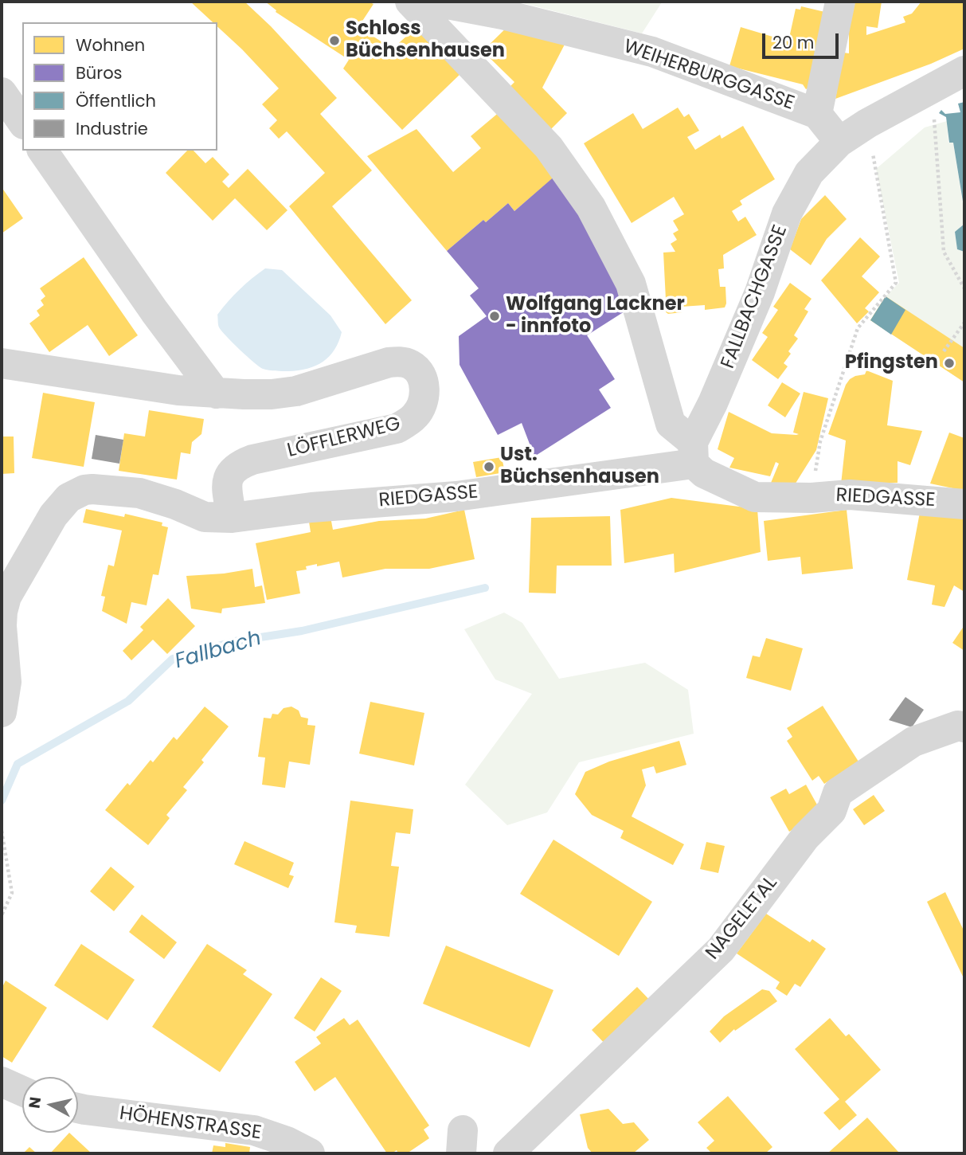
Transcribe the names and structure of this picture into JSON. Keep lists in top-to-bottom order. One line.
{"streets":{"street":["WEIHERBURGGASSE","FALLBACHGASSE","LÖFFLERWEG","RIEDGASSE","NAGELETAL","HÖHENSTRASSE"]},"crossings":[["WEIHERBURGGASSE","FALLBACHGASSE"],["FALLBACHGASSE","RIEDGASSE"],["LÖFFLERWEG","RIEDGASSE"]],"water":["Fallbach"],"places":["Schloss Büchsenhausen","Wolfgang Lackner - innfoto","Pfingsten","Ust. Büchsenhausen"],"legend":["Wohnen","Büros","Öffentlich","Industrie"],"scale_bar":"20 m","north":"left"}
